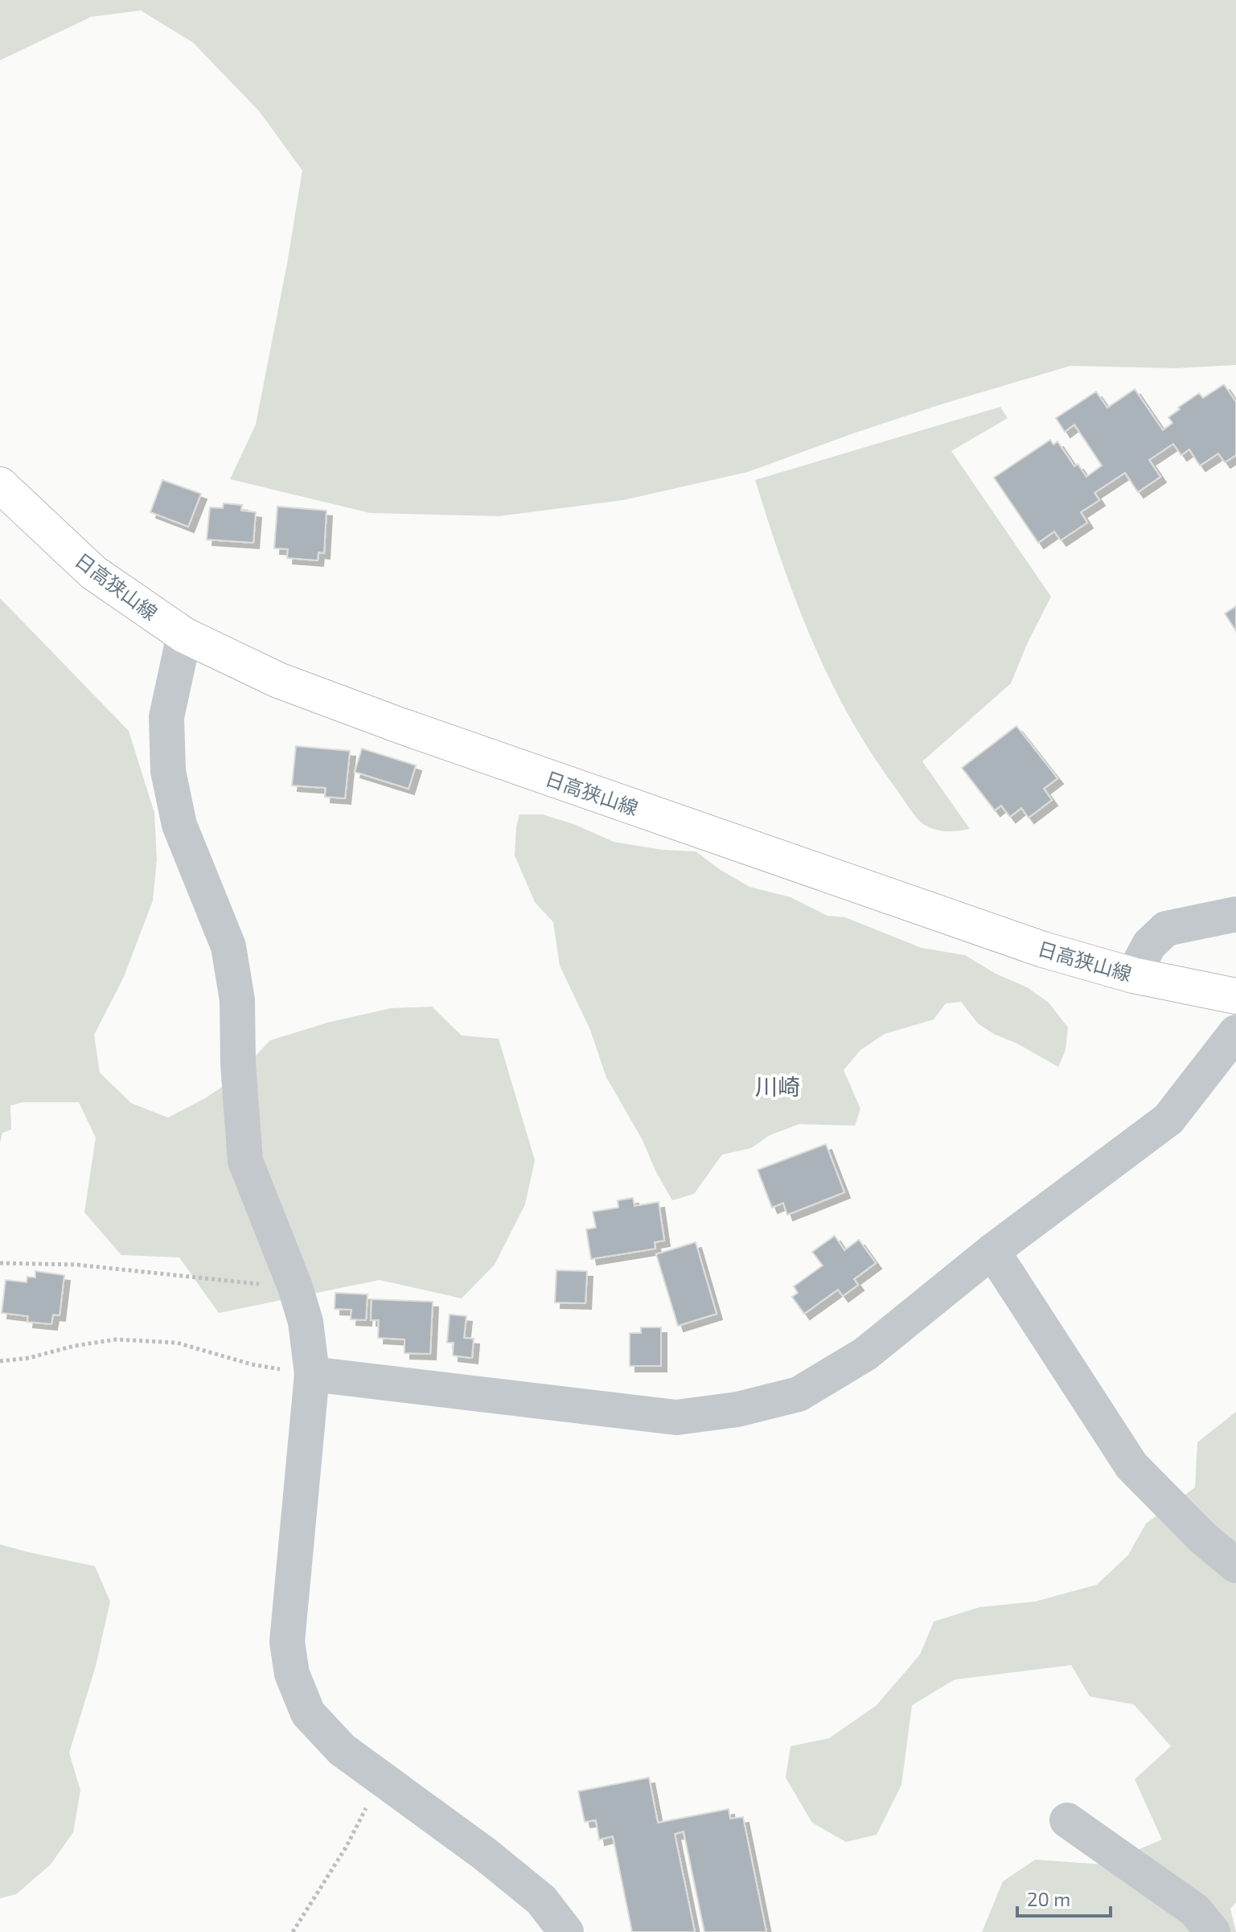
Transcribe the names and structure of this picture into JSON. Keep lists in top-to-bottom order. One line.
{"streets":{"main road":["日高狭山線"]},"districts":["川崎"],"scale_bar":"20 m"}
